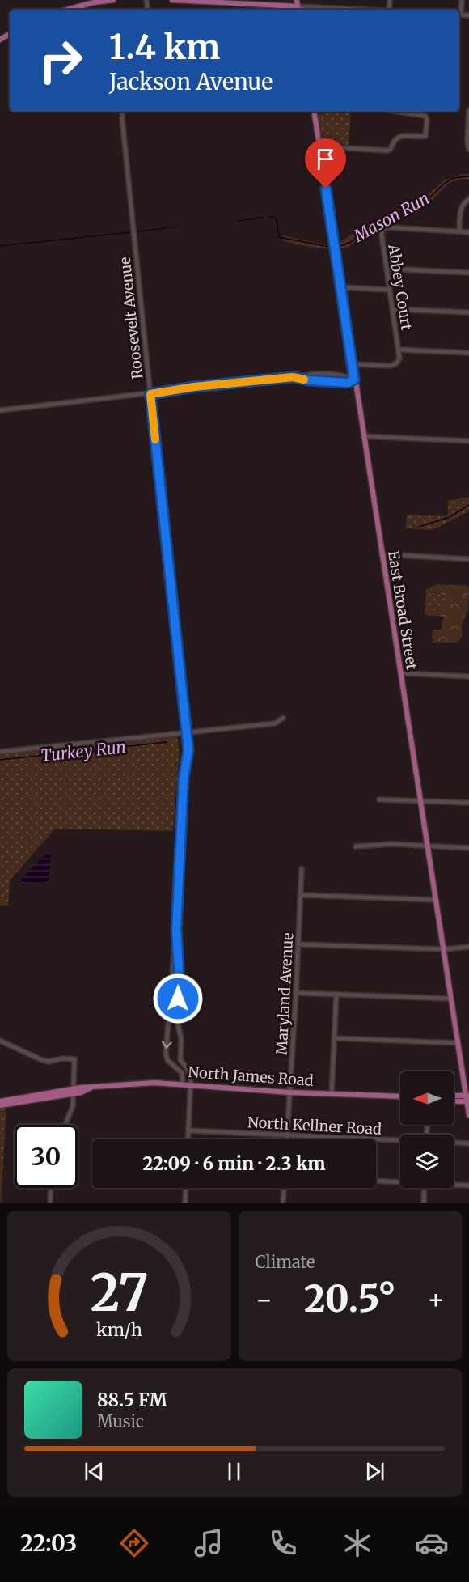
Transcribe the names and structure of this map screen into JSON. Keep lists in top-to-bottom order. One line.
{"streets":{"main road":["East Broad Street","North James Road"],"street":["Abbey Court","Roosevelt Avenue","Maryland Avenue","North Kellner Road"]},"crossings":[["Roosevelt Avenue","North James Road"],["Maryland Avenue","North James Road"],["Maryland Avenue","North Kellner Road"]],"water":["Mason Run","Turkey Run"],"north":"left","page":{"turn":["1.4 km","Jackson Avenue"],"limit":"30","trip":"22:09 · 6 min · 2.3 km","tile":"Climate","heat":["−","20.5°","+"],"song":["88.5 FM","Music"],"tabs":"22:03","gauge":["27","km/h"]}}
